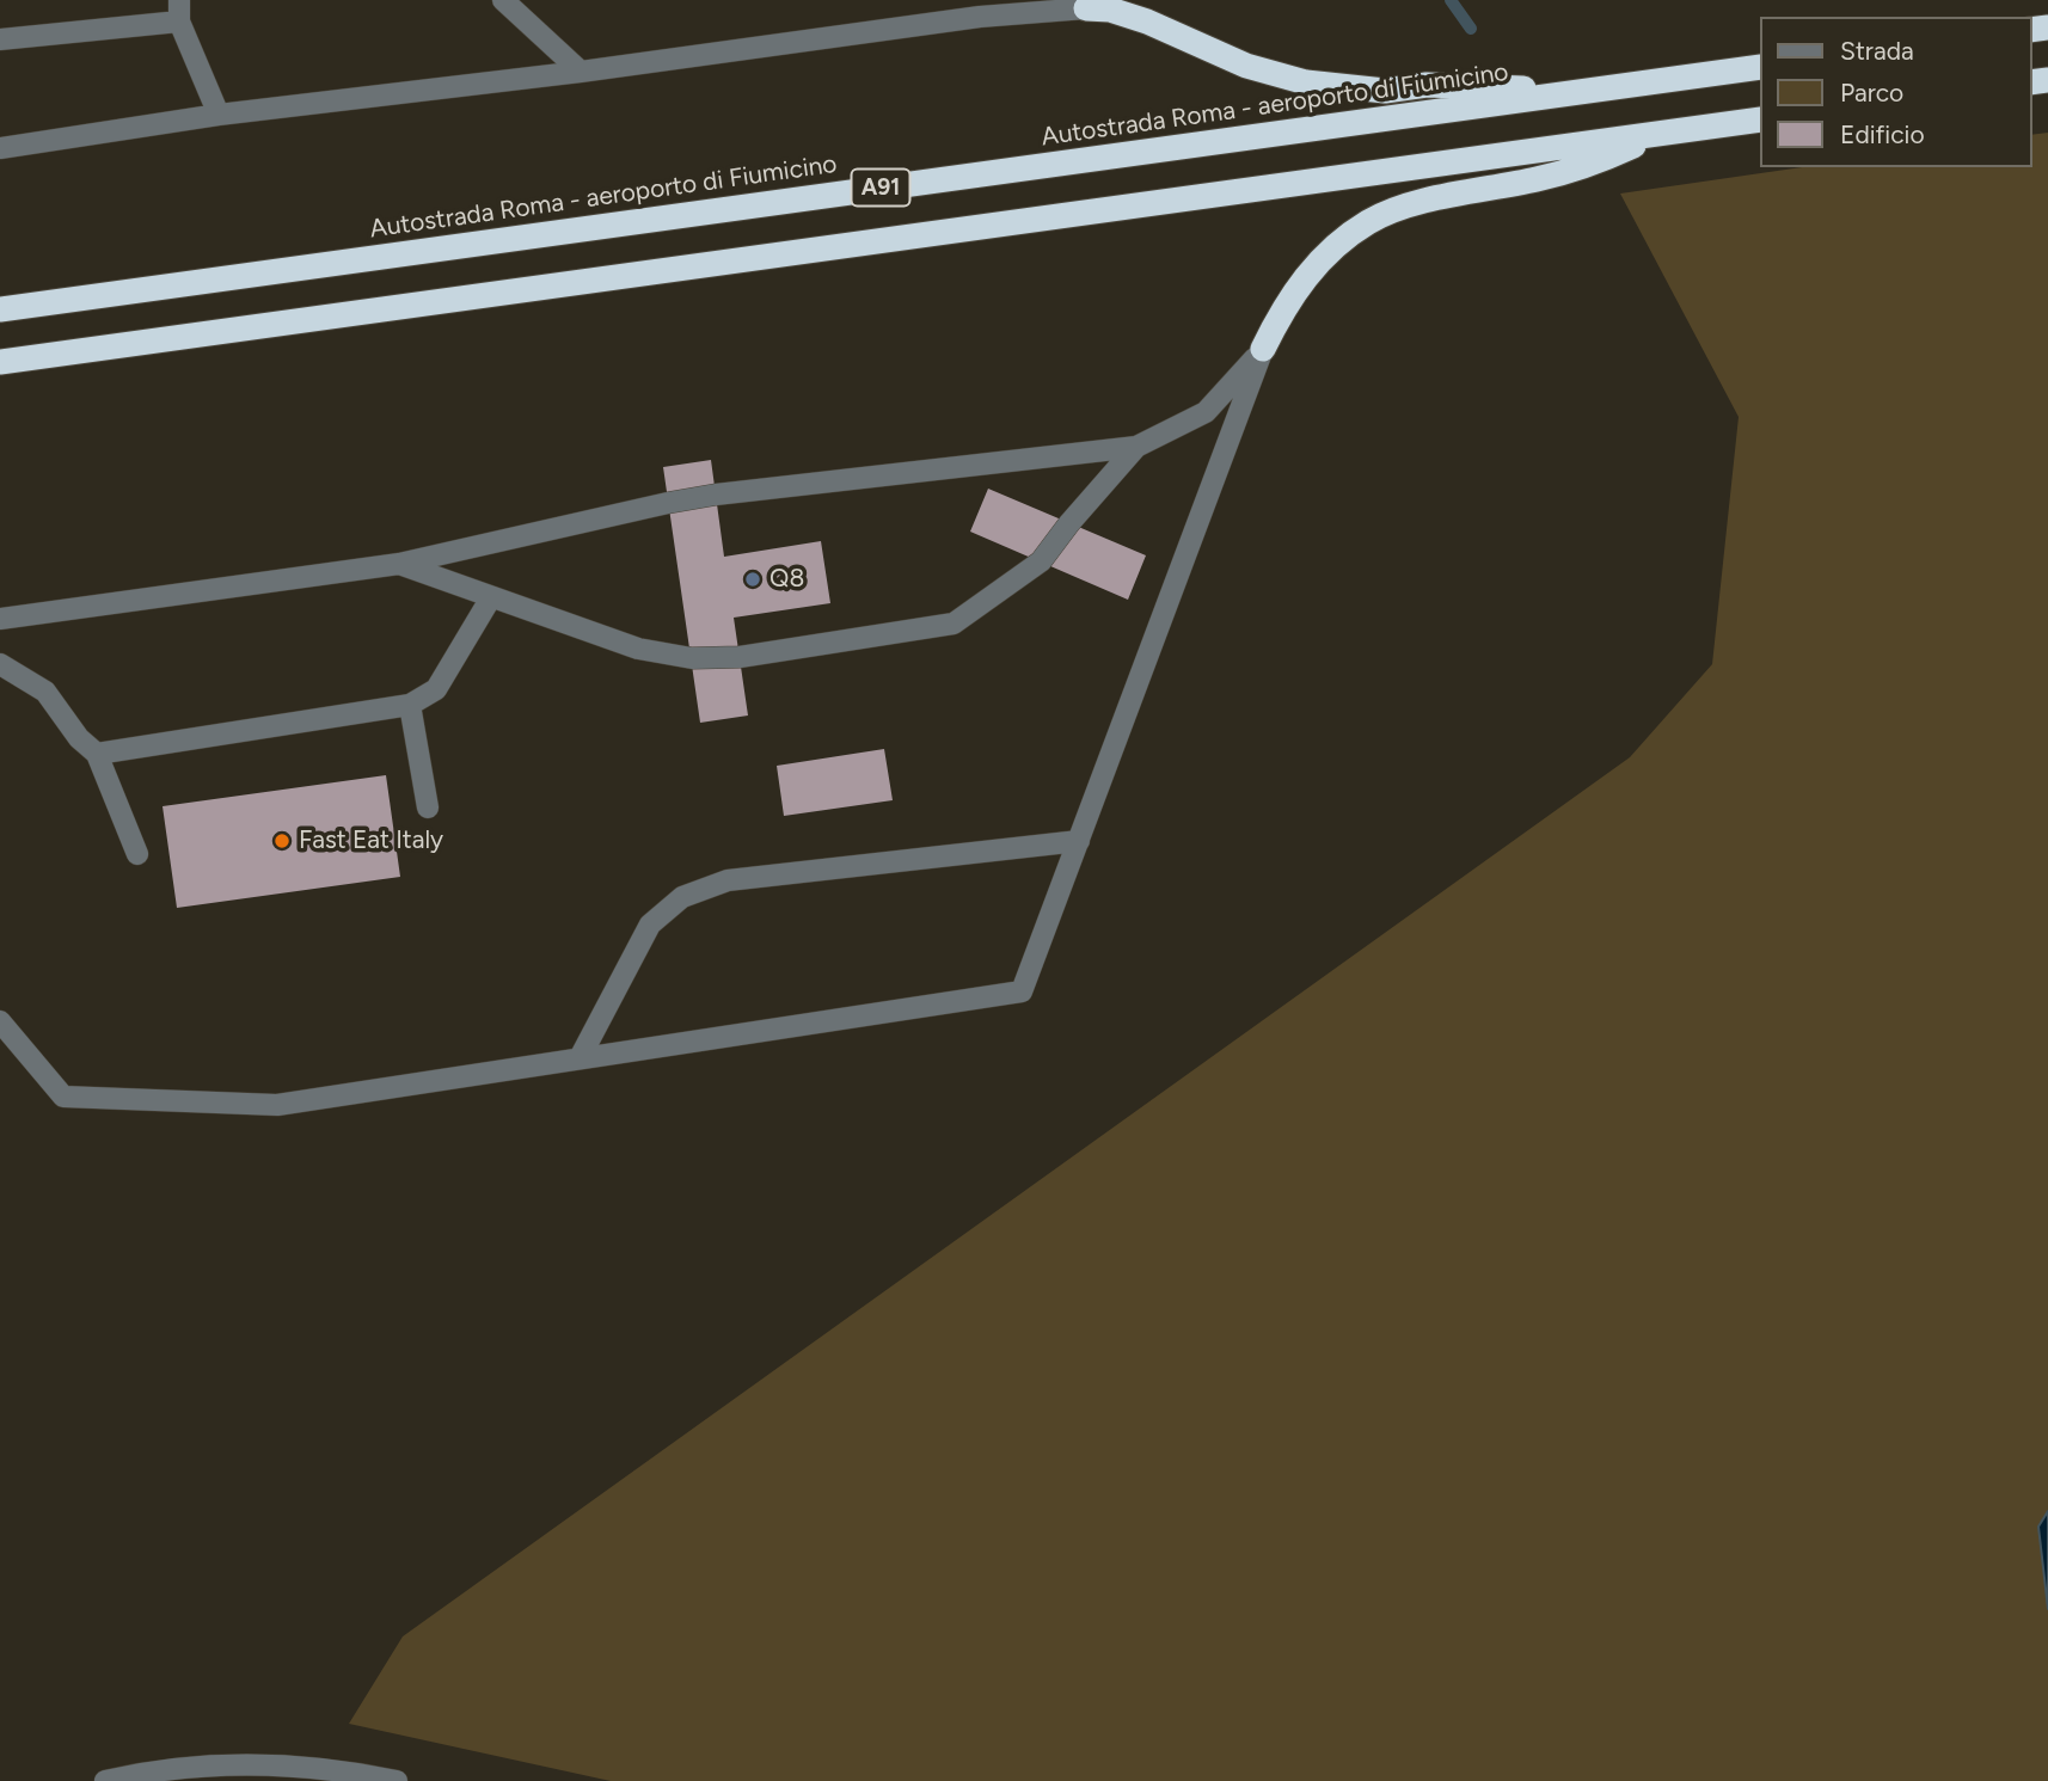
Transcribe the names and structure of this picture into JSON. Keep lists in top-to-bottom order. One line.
{"streets":{"highway":["Autostrada Roma - aeroporto di Fiumicino","A91"]},"places":["Q8","Fast Eat Italy"],"legend":["Strada","Parco","Edificio"]}
